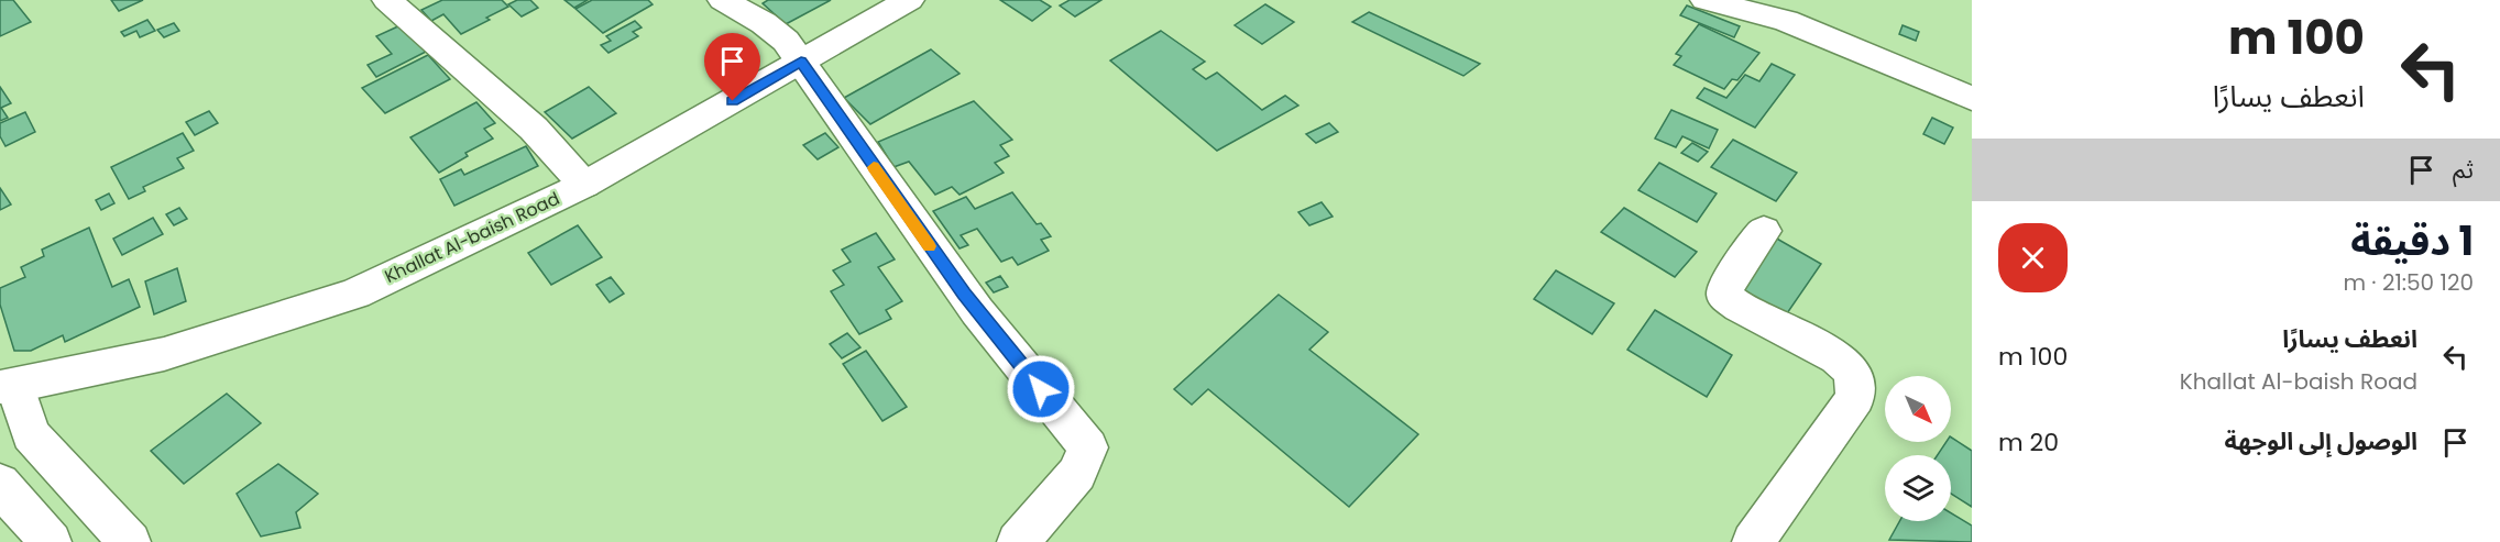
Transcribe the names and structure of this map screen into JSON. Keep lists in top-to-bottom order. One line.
{"streets":{"street":["Khallat Al-baish Road"]},"north":"bottom right","page":{"turn":["100 m","انعطف يسارًا"],"then":"ثم","heading":["1 دقيقة","120 m · 21:50"],"list":[{"name":"انعطف يسارًا","note":"Khallat Al-baish Road","value":"100 m"},{"name":"الوصول إلى الوجهة","value":"20 m"}]}}
